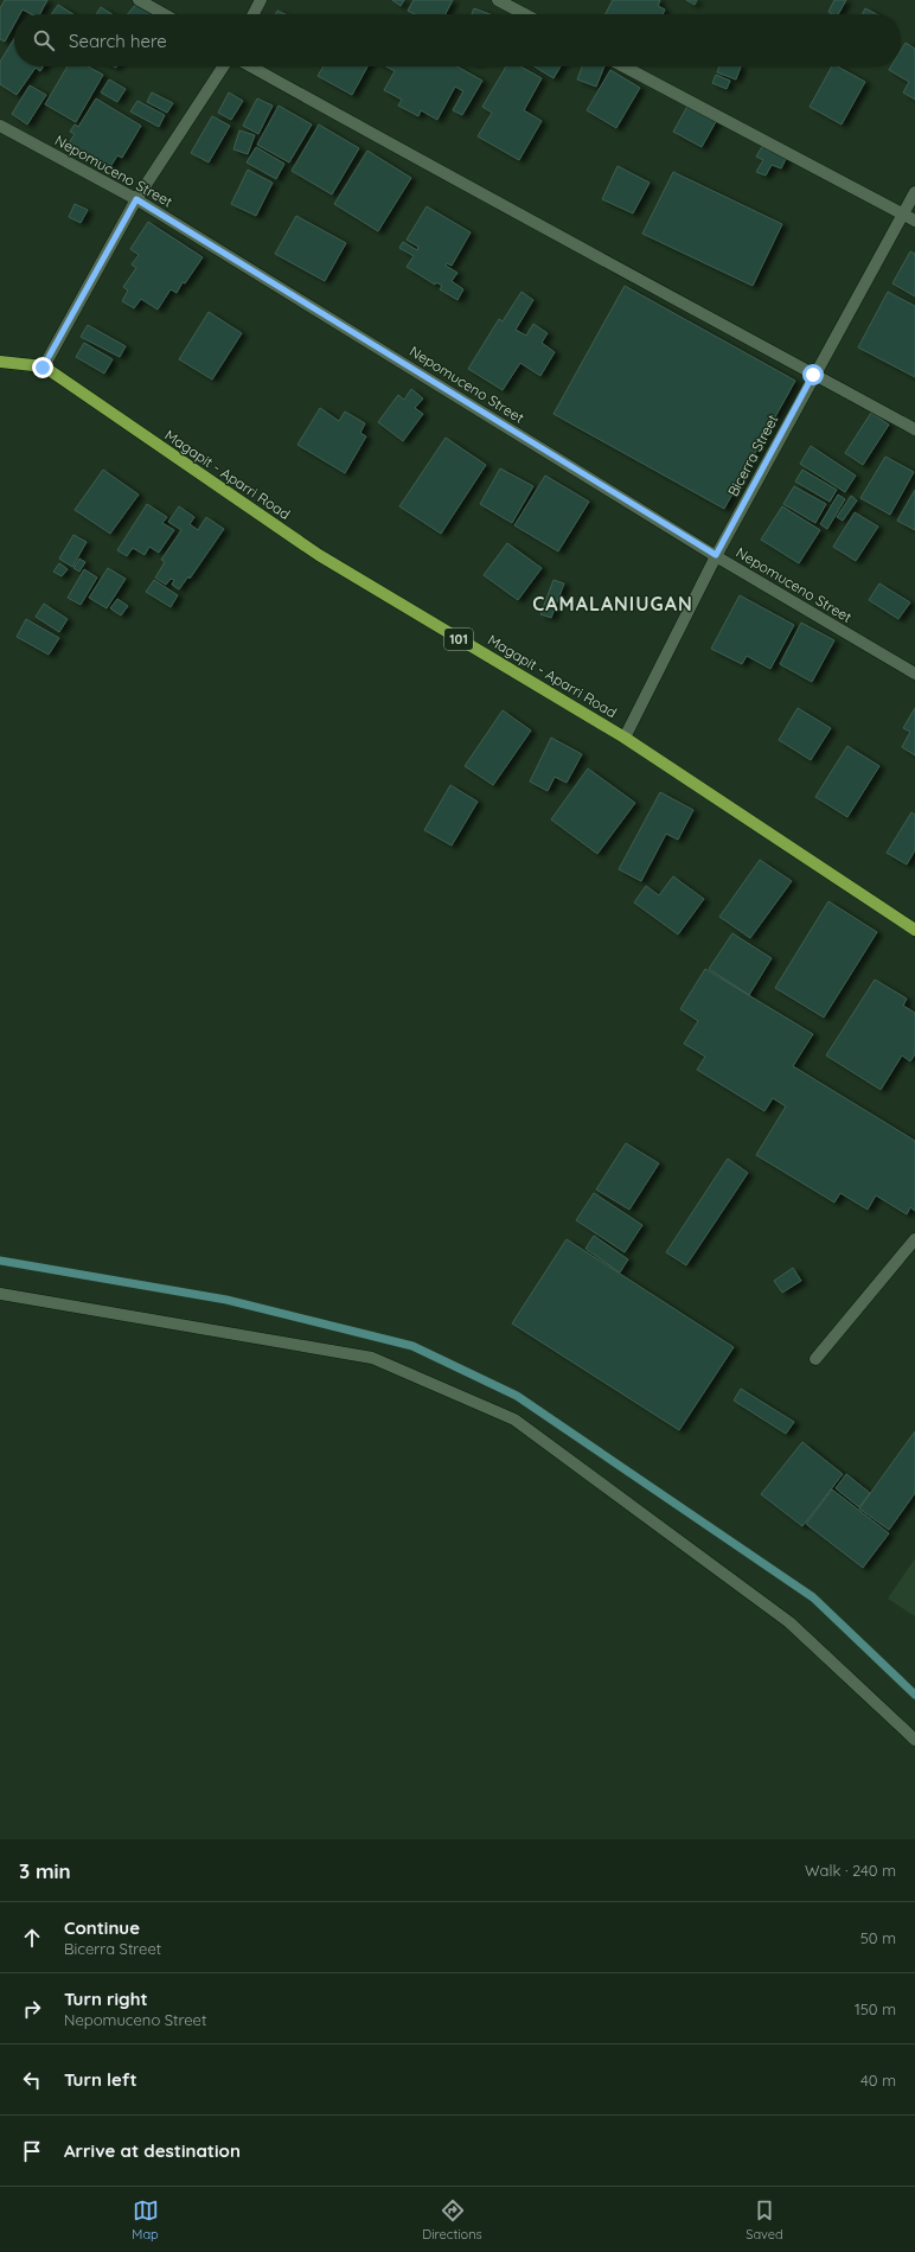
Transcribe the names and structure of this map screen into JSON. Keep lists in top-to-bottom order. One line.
{"streets":{"main road":["Magapit - Aparri Road","101"],"street":["Nepomuceno Street","Bicerra Street"]},"crossings":[["Nepomuceno Street","Bicerra Street"],["Bicerra Street","Magapit - Aparri Road"]],"districts":["CAMALANIUGAN"],"page":{"search":"Search here","heading":["3 min","Walk · 240 m"],"list":[["Continue","Bicerra Street","50 m"],["Turn right","Nepomuceno Street","150 m"],["Turn left","40 m"],"Arrive at destination"],"nav":["Map","Directions","Saved"]}}
